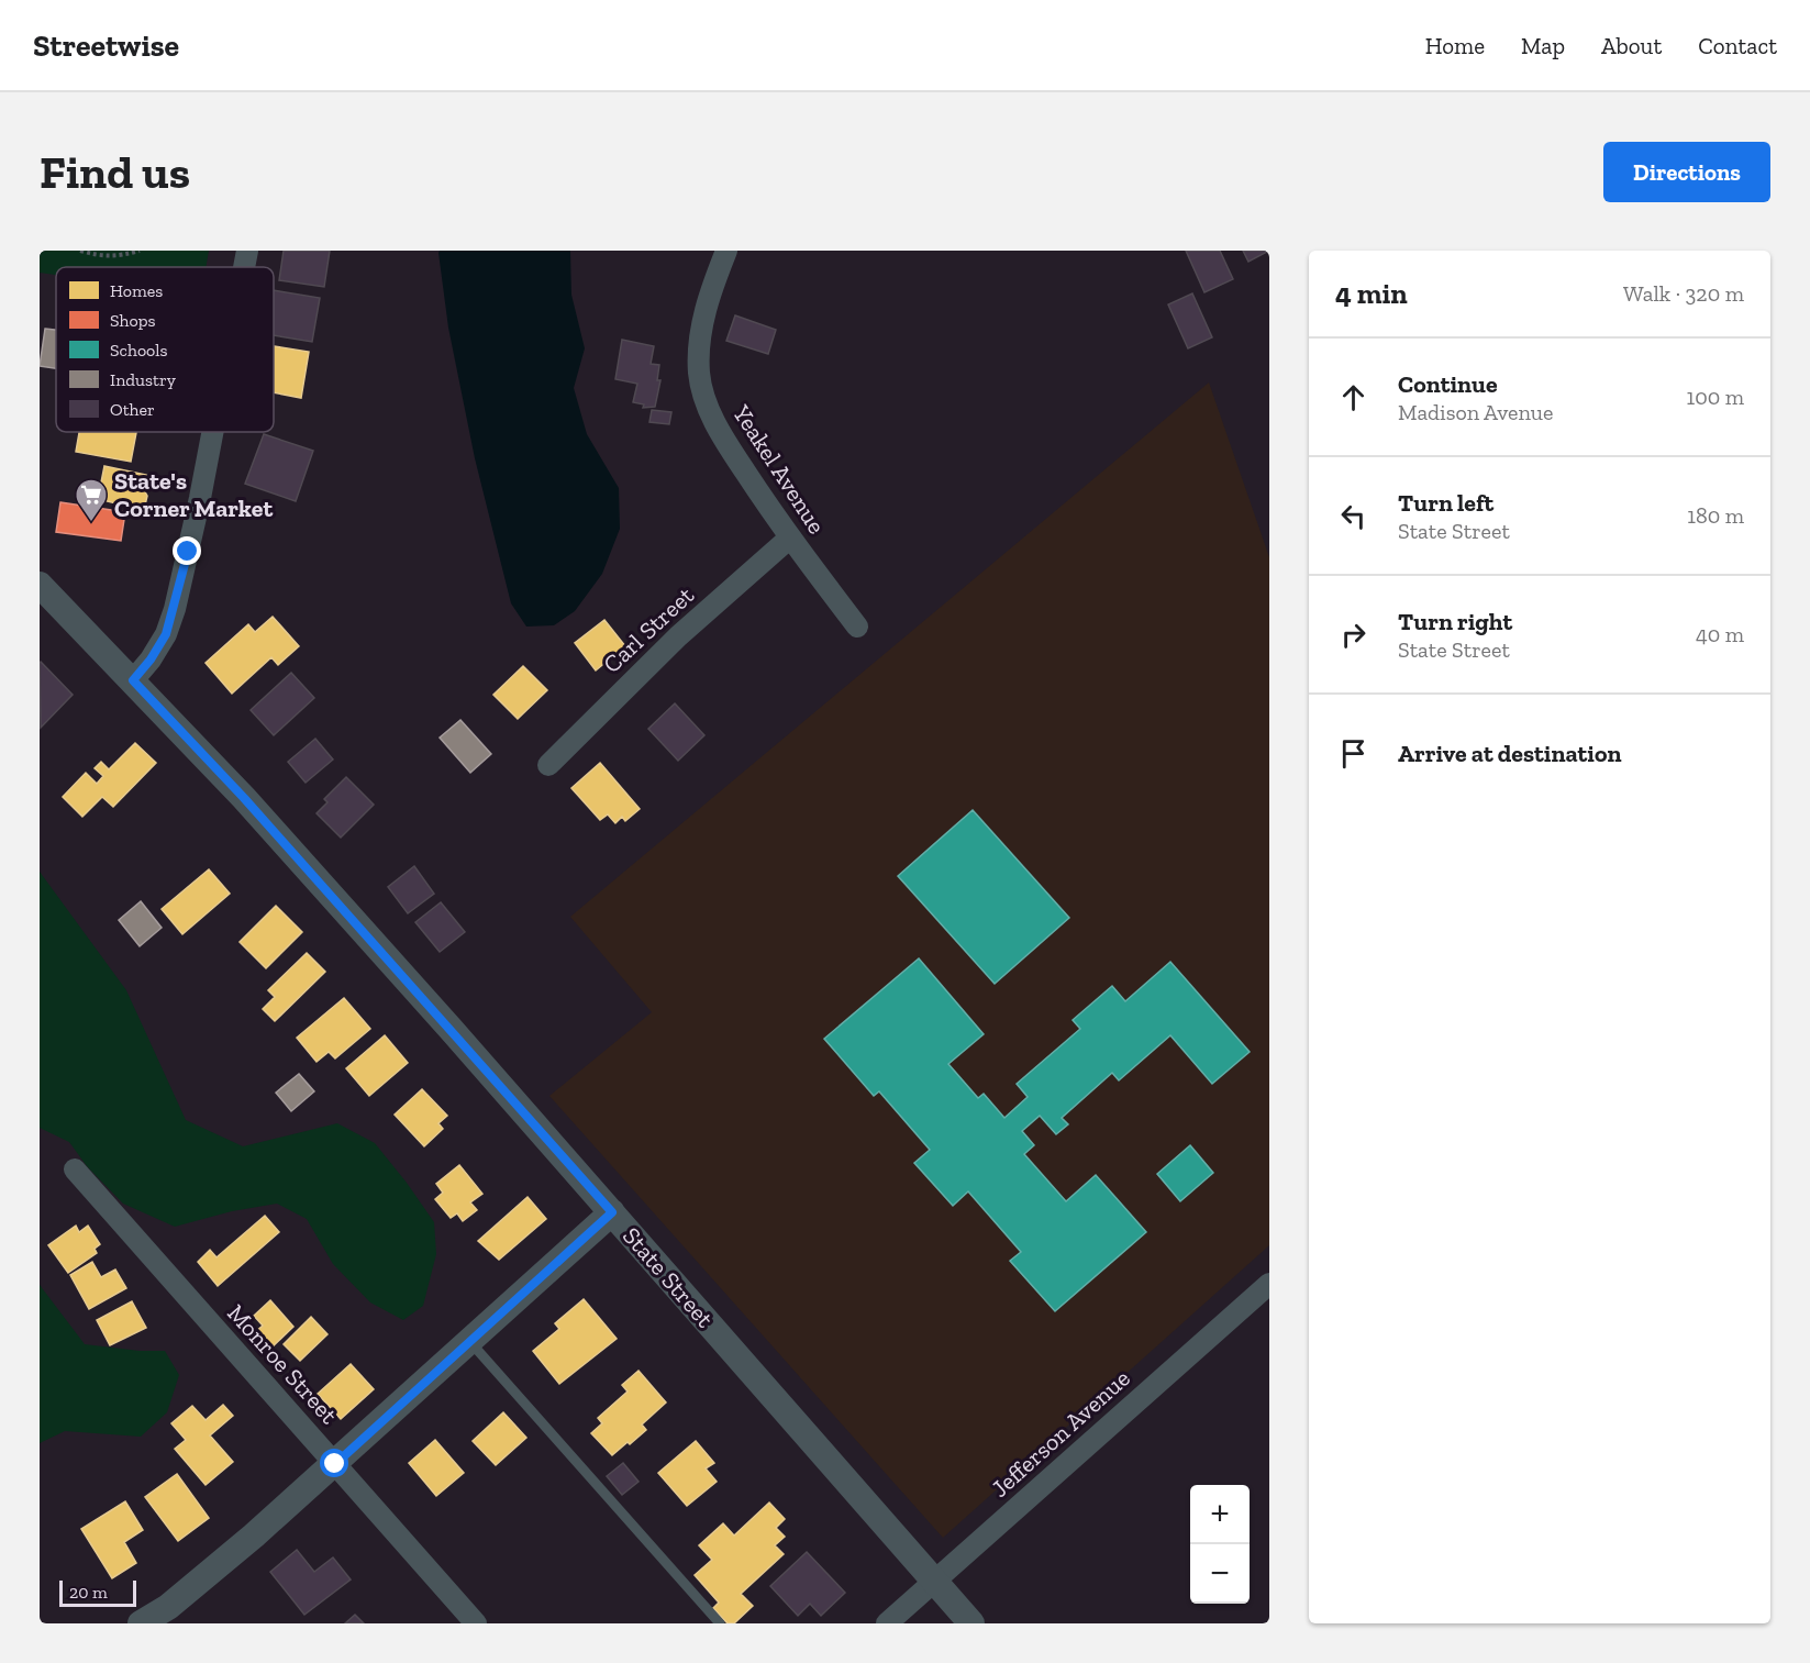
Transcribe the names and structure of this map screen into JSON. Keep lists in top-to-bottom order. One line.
{"streets":{"street":["Yeakel Avenue","Carl Street","State Street","Monroe Street","Jefferson Avenue"]},"crossings":[["Yeakel Avenue","Carl Street"],["State Street","Jefferson Avenue"]],"places":{"supermarket":["State's Corner Market"]},"legend":["Homes","Shops","Schools","Industry","Other"],"scale_bar":"20 m","page":{"header":"Streetwise","nav":["Home","Map","About","Contact"],"buttons":"Directions","title":"Find us","heading":["4 min","Walk · 320 m"],"list":[["Continue","Madison Avenue","100 m"],["Turn left","State Street","180 m"],["Turn right","State Street","40 m"],"Arrive at destination"],"map_buttons":["+","−"],"scale":"20 m"}}
